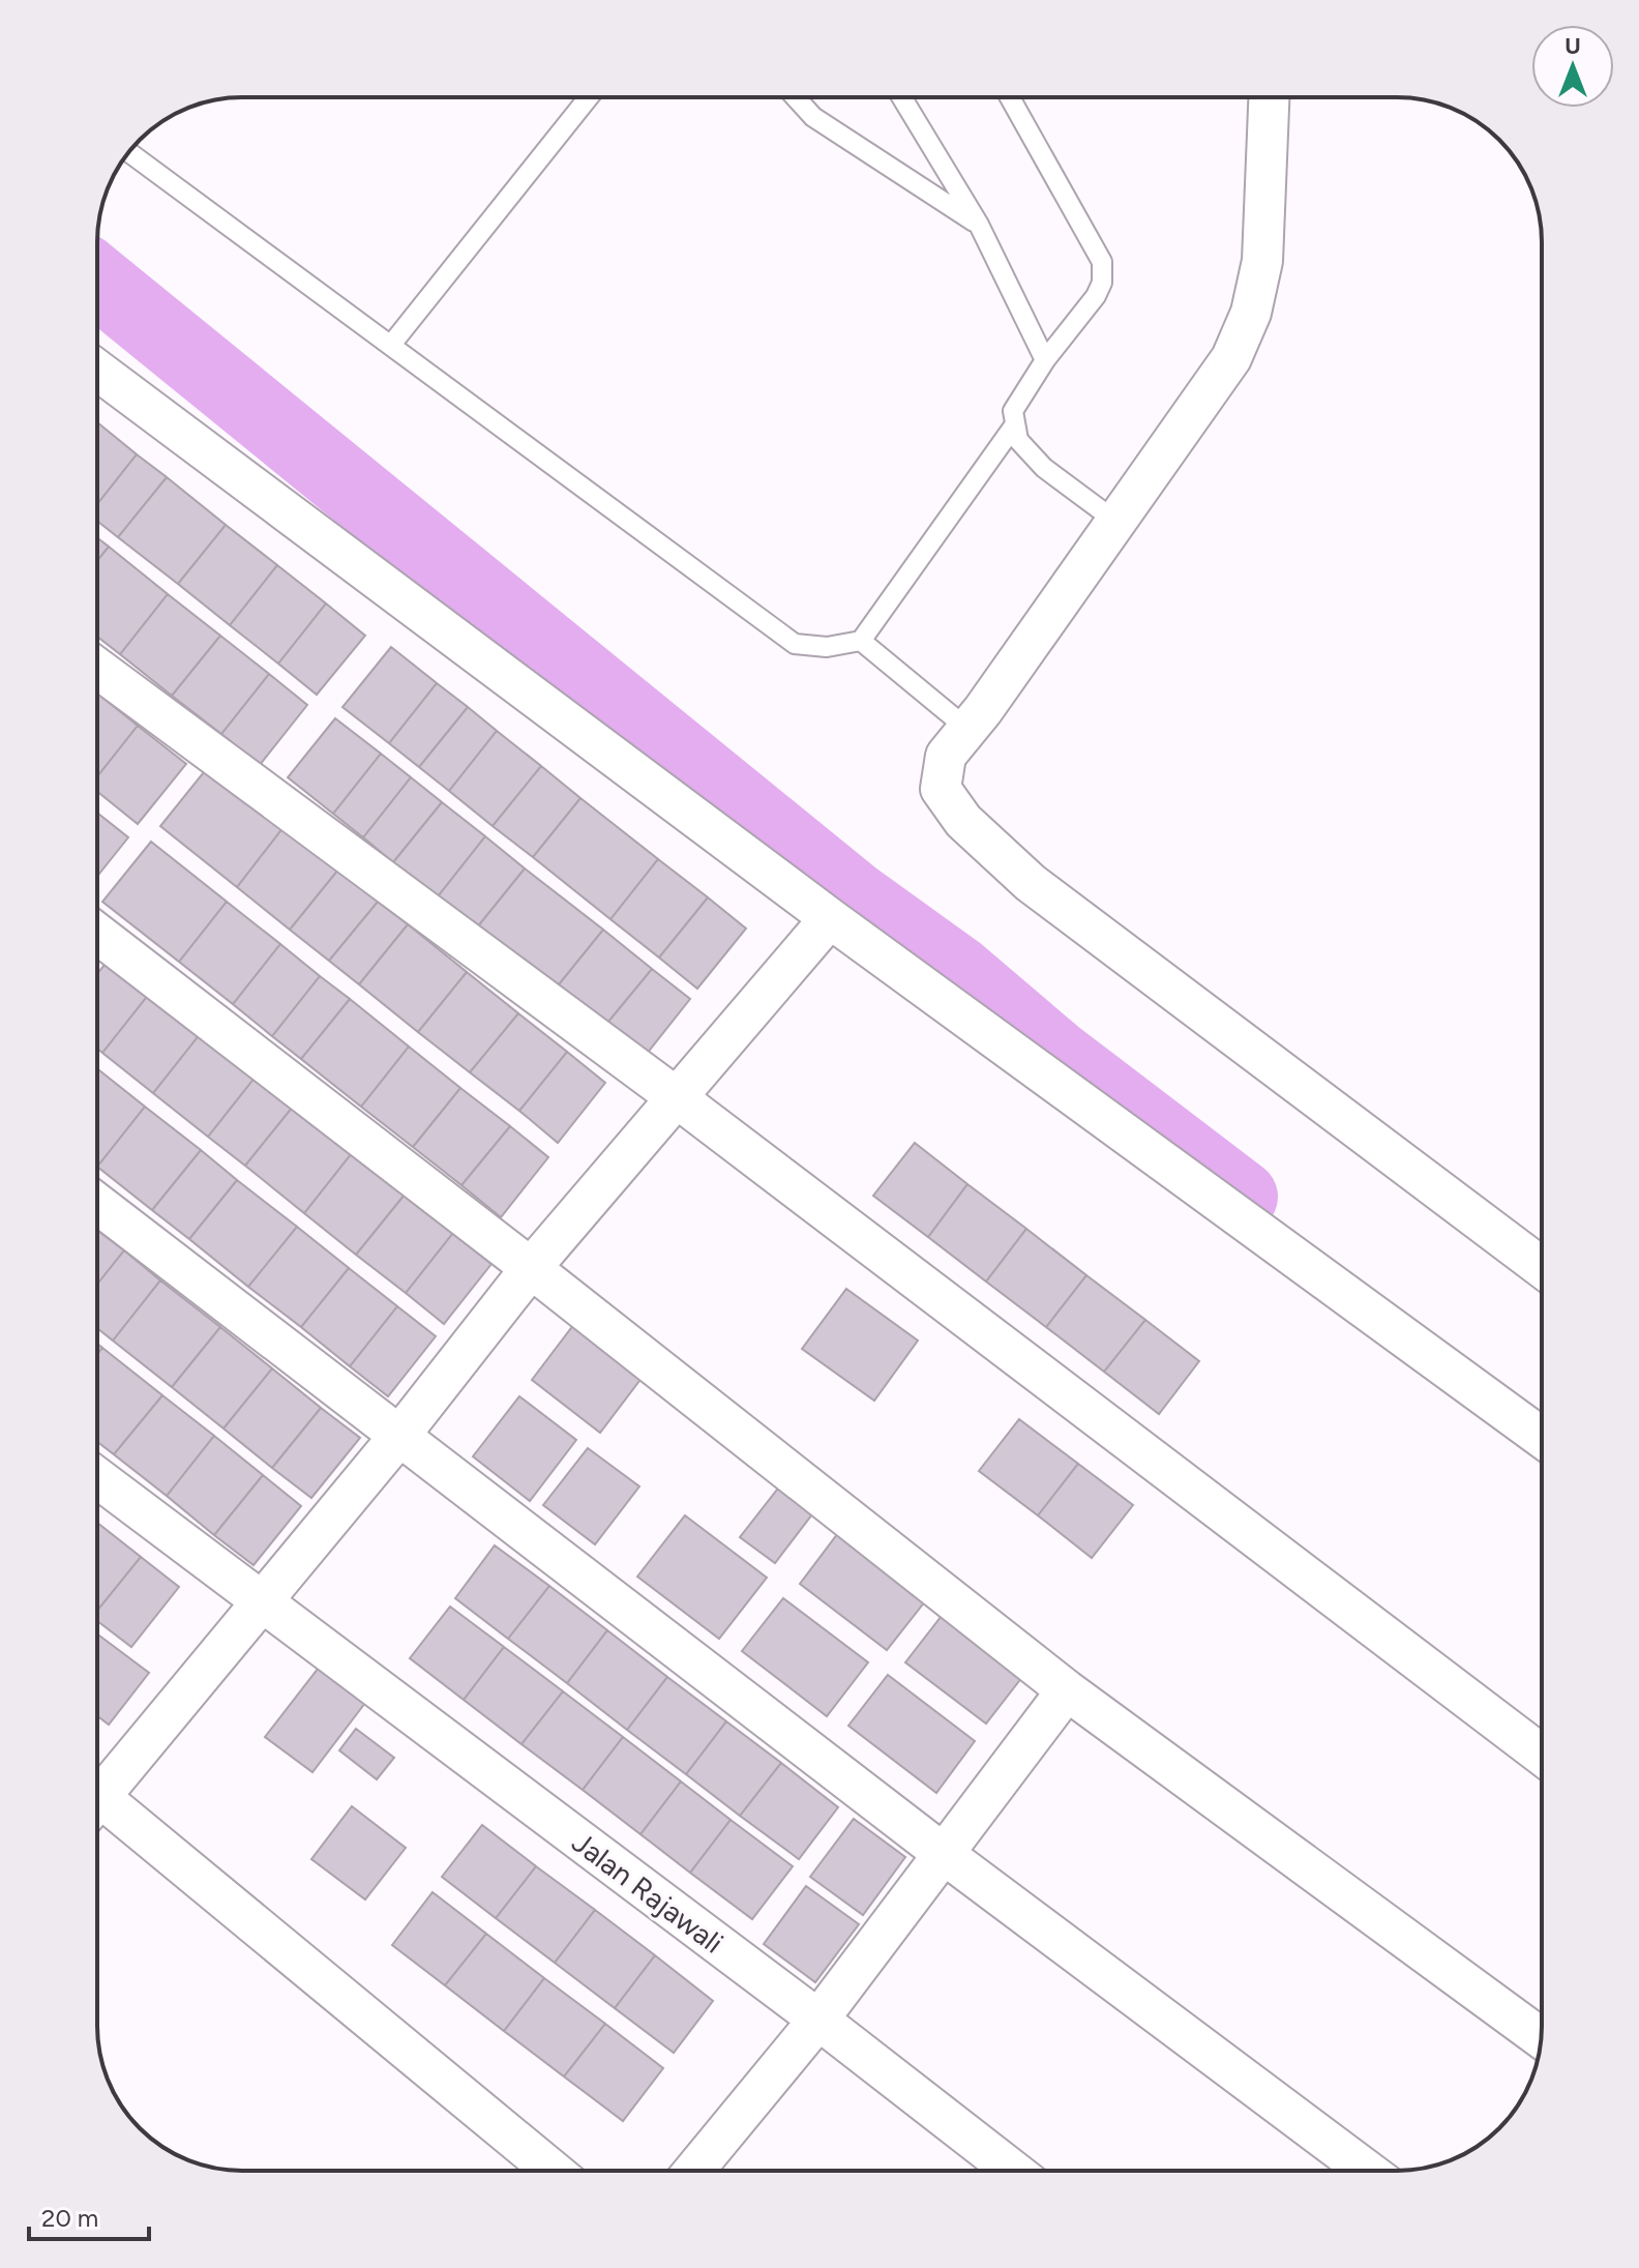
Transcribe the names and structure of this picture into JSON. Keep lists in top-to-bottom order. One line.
{"streets":{"street":["Jalan Rajawali"]},"scale_bar":"20 m","north":"top"}
